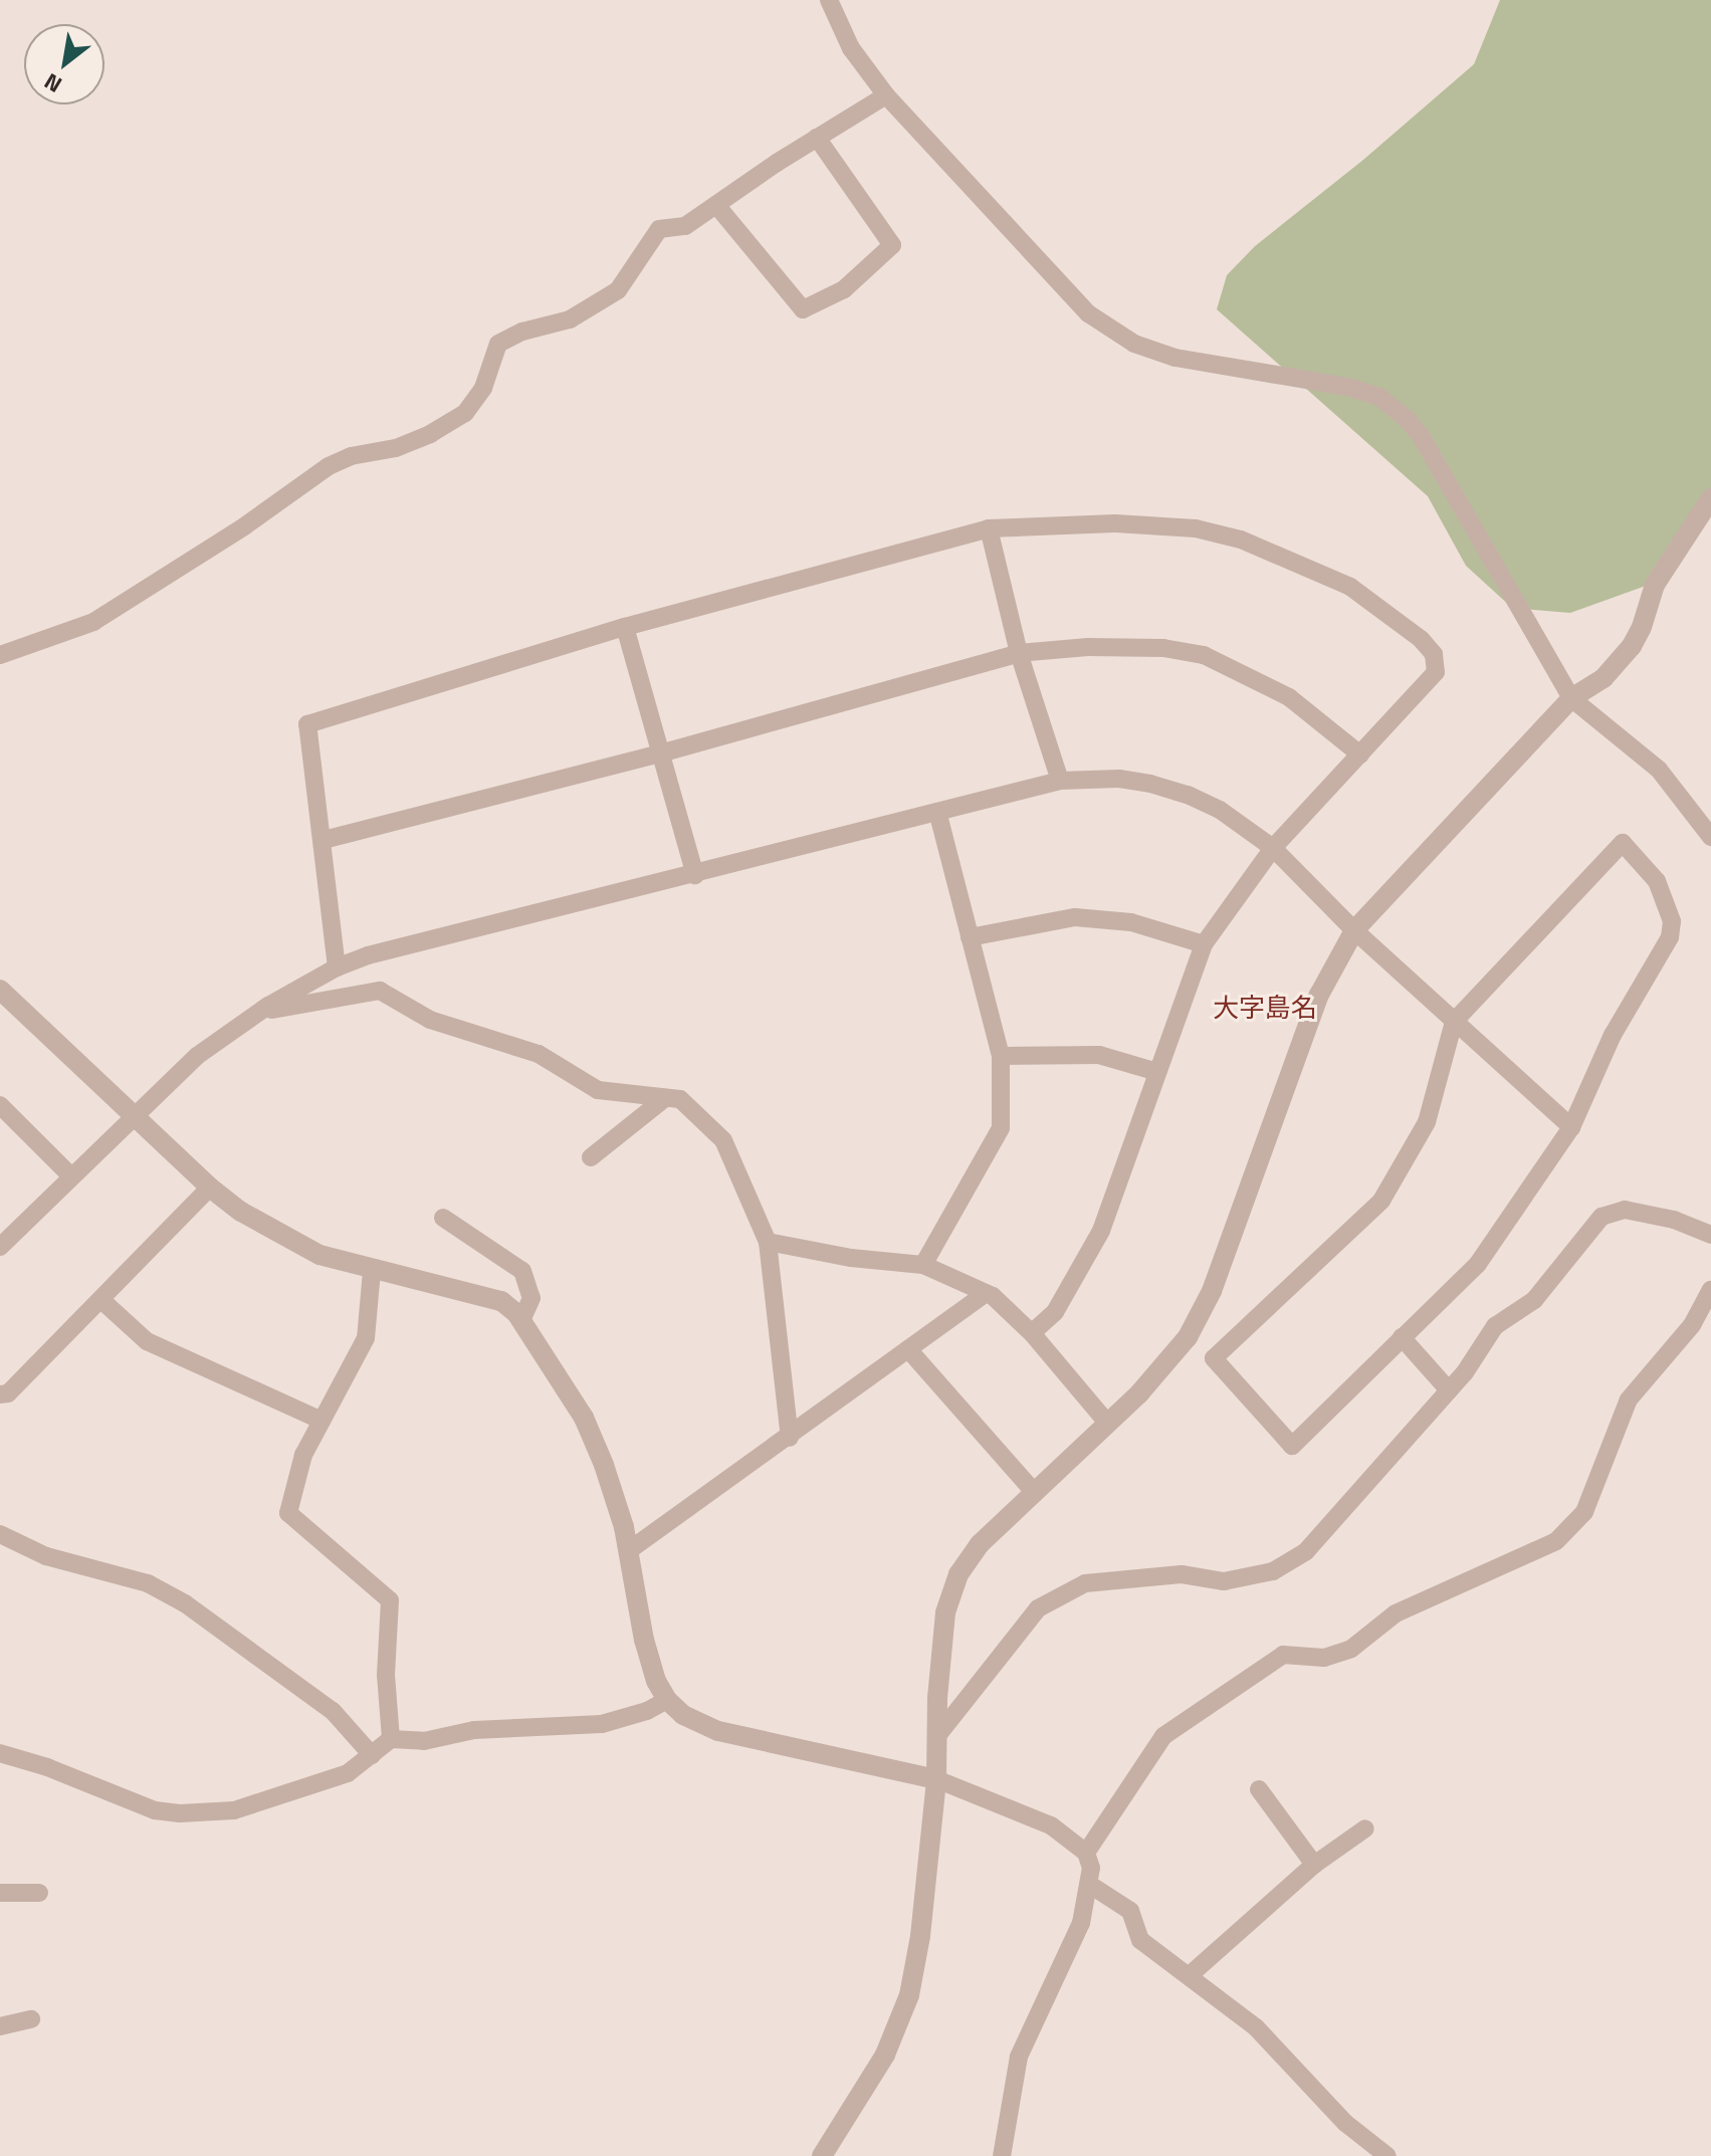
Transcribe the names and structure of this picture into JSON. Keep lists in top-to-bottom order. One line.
{"districts":["大字島名"],"north":"bottom left"}
